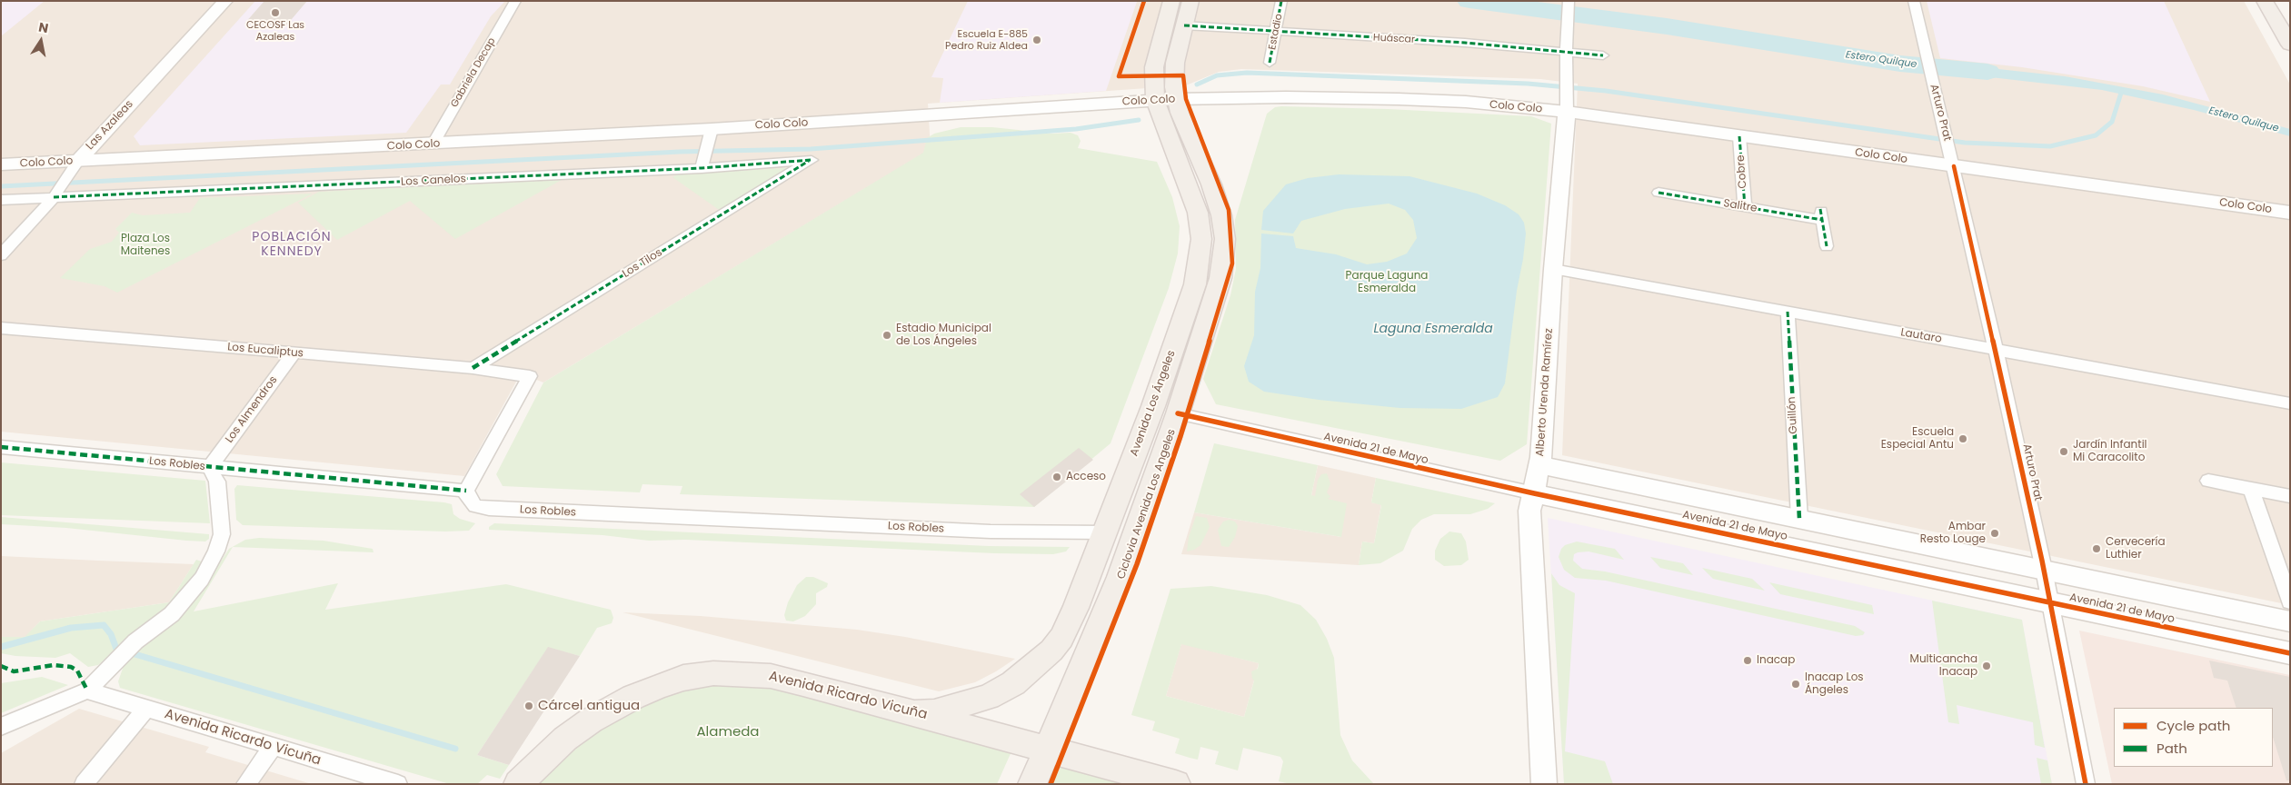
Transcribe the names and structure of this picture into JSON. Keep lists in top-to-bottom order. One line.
{"streets":{"main road":["Colo Colo","Las Azaleas","Alberto Urenda Ramírez","Avenida Los Ángeles","Avenida 21 de Mayo","Avenida Ricardo Vicuña"],"street":["Estadio","Huáscar","Gabriela Decap","Arturo Prat","Cobre","Los Canelos","Salitre","Los Tilos","Lautaro","Los Eucaliptus","Los Almendros","Guillón","Los Robles"],"cycle path":["Ciclovia Avenida Los Angeles"]},"crossings":[["Estadio","Huáscar"],["Huáscar","Alberto Urenda Ramírez"],["Huáscar","Avenida Los Ángeles"],["Gabriela Decap","Colo Colo"],["Colo Colo","Arturo Prat"],["Colo Colo","Las Azaleas"],["Colo Colo","Cobre"],["Colo Colo","Alberto Urenda Ramírez"],["Colo Colo","Avenida Los Ángeles"],["Arturo Prat","Lautaro"],["Arturo Prat","Avenida 21 de Mayo"],["Las Azaleas","Los Canelos"],["Cobre","Salitre"],["Los Canelos","Los Tilos"],["Los Tilos","Los Eucaliptus"],["Lautaro","Alberto Urenda Ramírez"],["Lautaro","Guillón"],["Los Eucaliptus","Los Almendros"],["Los Eucaliptus","Los Robles"],["Alberto Urenda Ramírez","Avenida 21 de Mayo"],["Avenida Los Ángeles","Avenida 21 de Mayo"],["Avenida Los Ángeles","Los Robles"],["Avenida Los Ángeles","Avenida Ricardo Vicuña"],["Los Almendros","Los Robles"],["Guillón","Avenida 21 de Mayo"]],"districts":["POBLACIÓN KENNEDY"],"water":["Estero Quilque","Laguna Esmeralda"],"parks":["Plaza Los Maitenes","Parque Laguna Esmeralda","Alameda"],"places":["CECOSF Las Azaleas","Escuela E-885 Pedro Ruiz Aldea","Estadio Municipal de Los Ángeles","Escuela Especial Antu","Jardín Infantil Mi Caracolito","Acceso","Ambar Resto Louge","Cervecería Luthier","Inacap","Multicancha Inacap","Inacap Los Ángeles","Cárcel antigua"],"legend":["Cycle path","Path"],"north":"top"}
